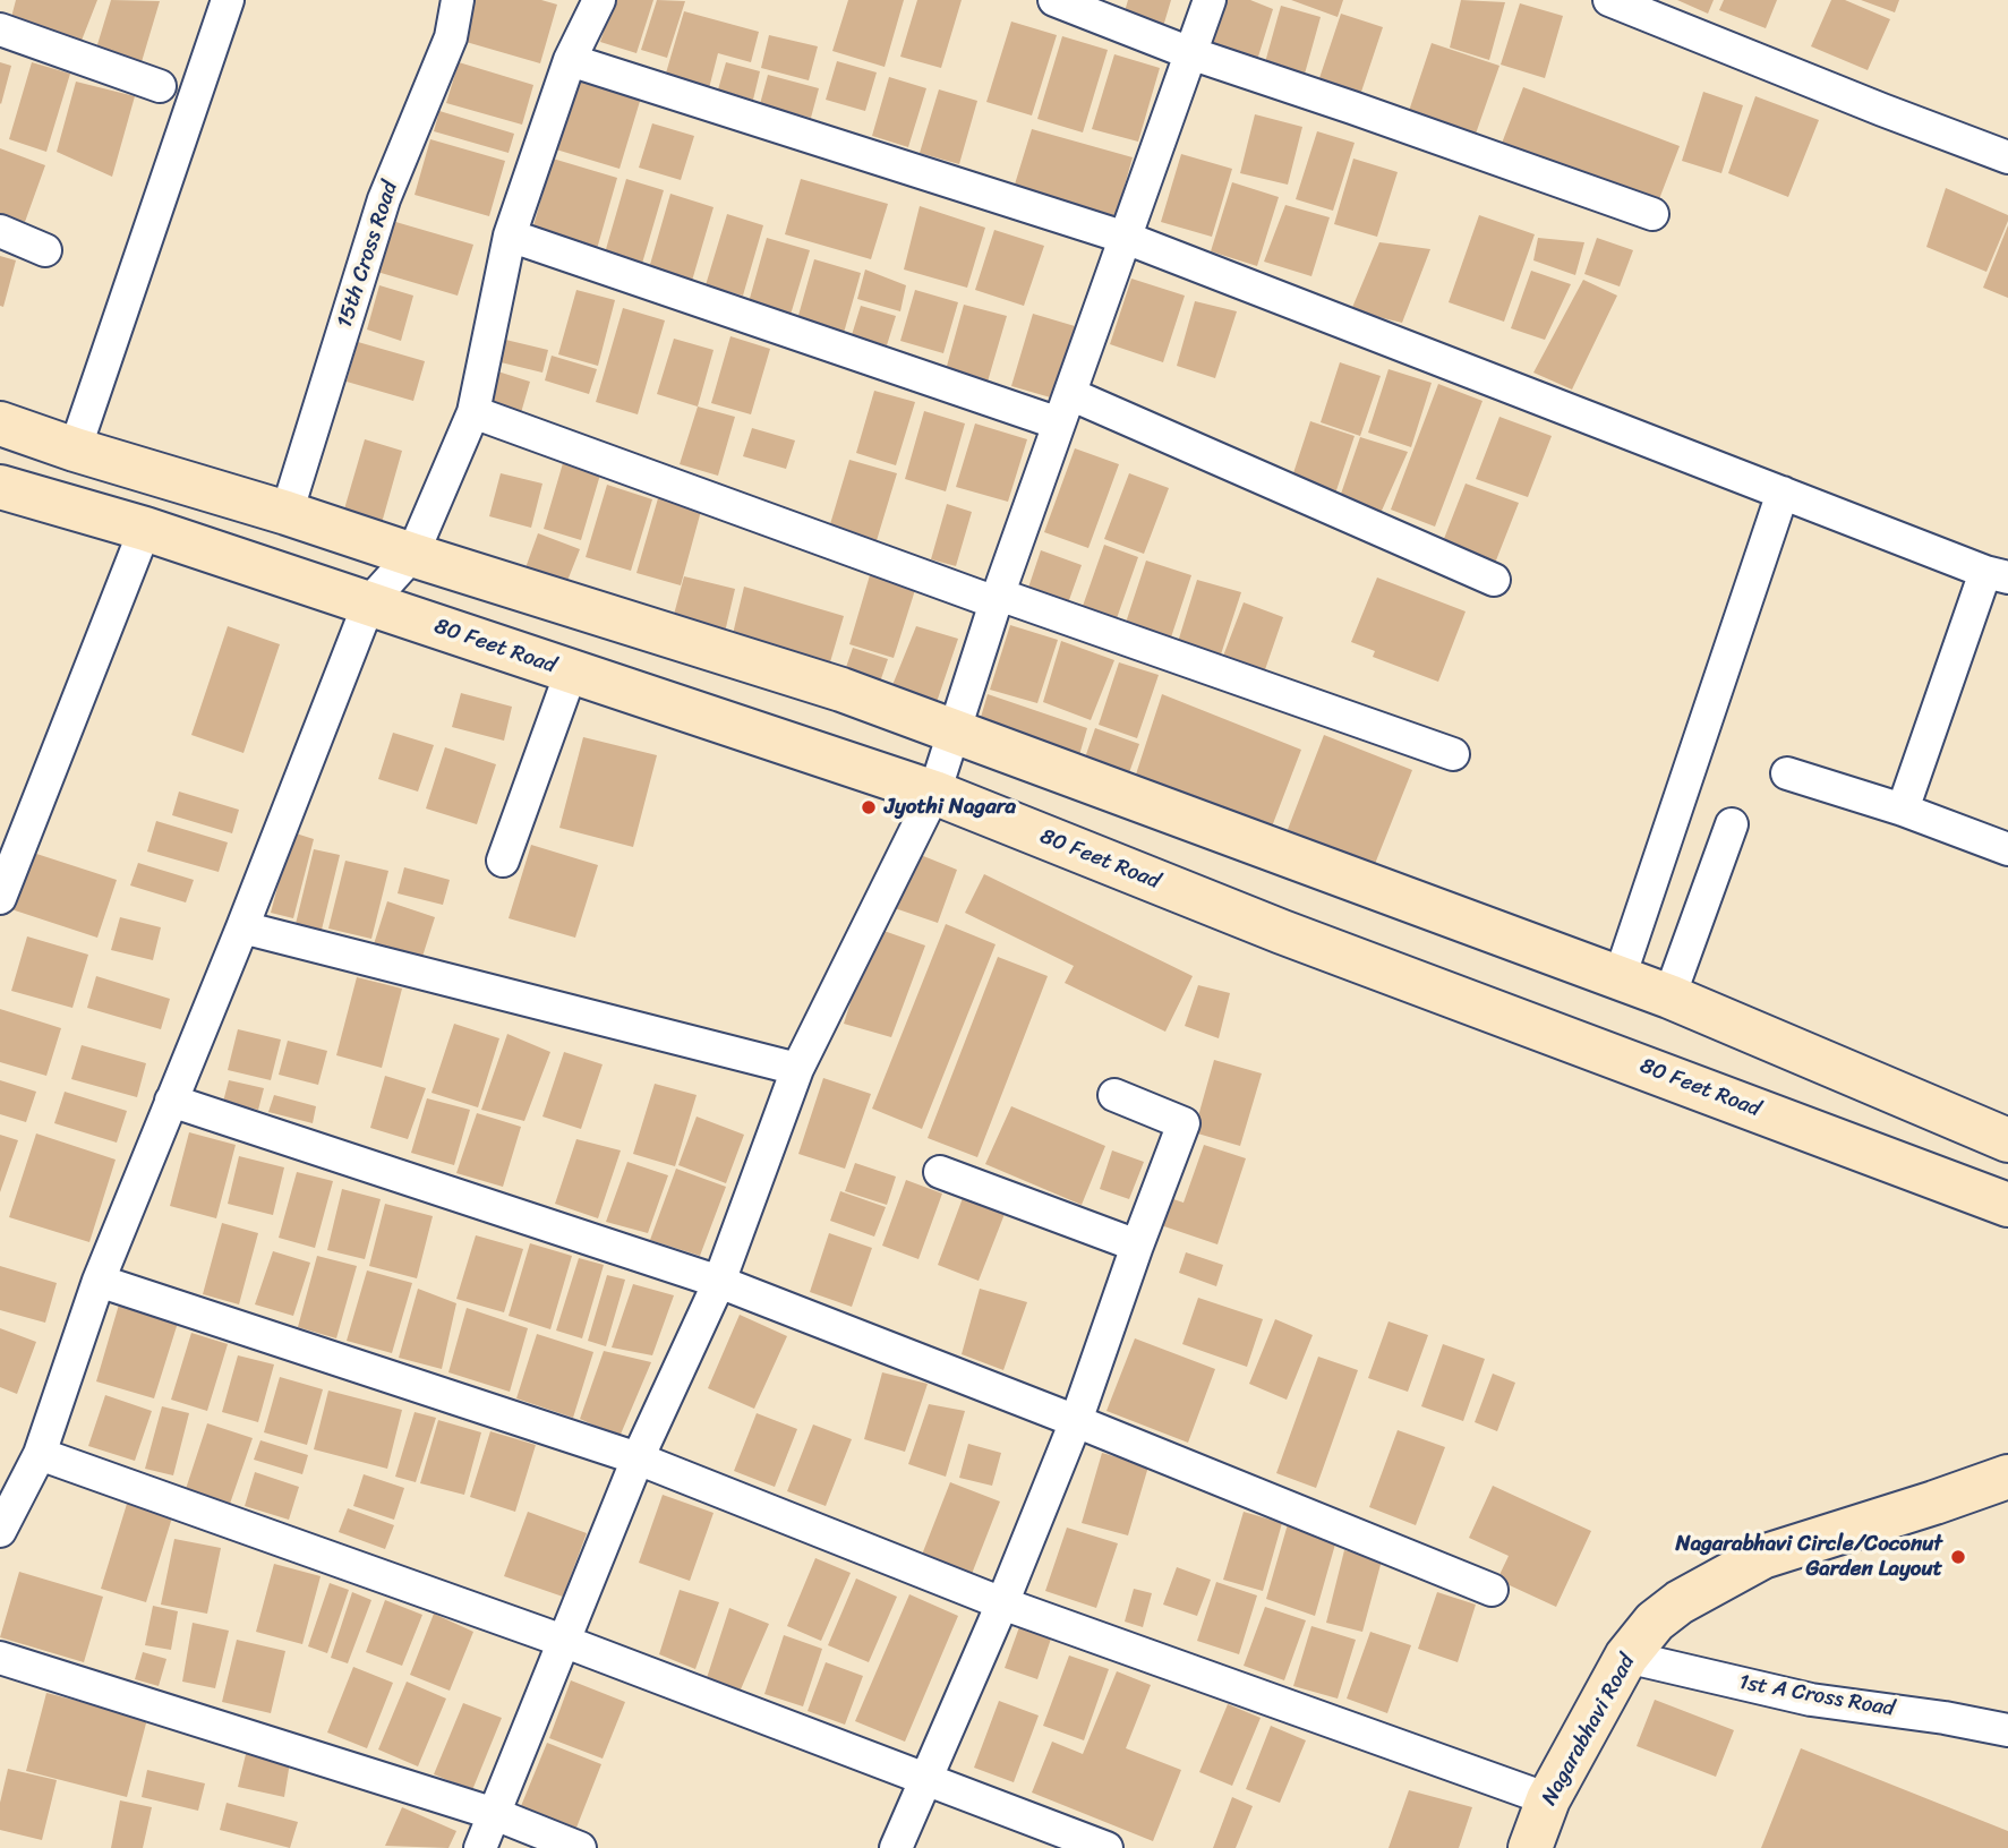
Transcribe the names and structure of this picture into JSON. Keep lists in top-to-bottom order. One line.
{"streets":{"main road":["80 Feet Road","Nagarabhavi Road"],"street":["15th Cross Road","1st A Cross Road"]},"crossings":[["1st A Cross Road","Nagarabhavi Road"]],"places":["Jyothi Nagara","Nagarabhavi Circle/Coconut Garden Layout"]}
